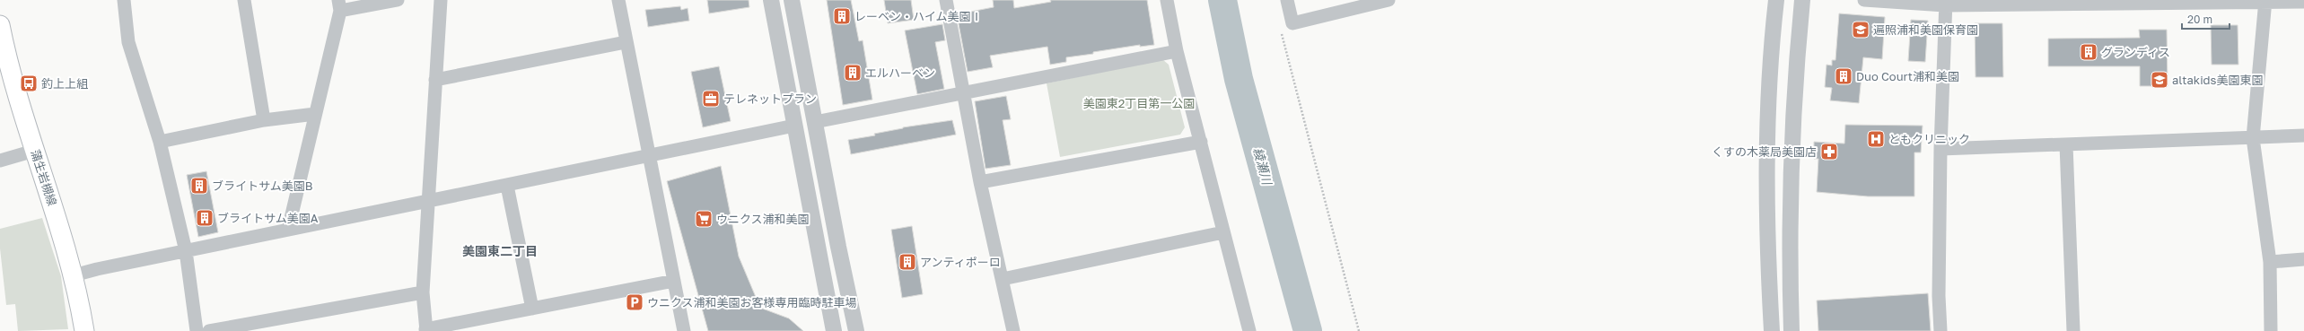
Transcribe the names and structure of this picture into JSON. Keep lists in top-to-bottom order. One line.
{"streets":{"main road":["蒲生岩槻線"]},"districts":["美園東二丁目"],"water":["綾瀬川"],"parks":["美園東2丁目第一公園"],"places":{"building":["レーベン・ハイム美園Ⅰ","グランディス","エルハーベン","Duo Court浦和美園","ブライトサム美園B","ブライトサム美園A","アンティポーロ"],"school or university":["遍照浦和美園保育園","altakids美園東園"],"bus stop":["釣上上組"],"office":["テレネットプラン"],"hospital":["ともクリニック"],"pharmacy":["くすの木薬局美園店"],"supermarket":["ウニクス浦和美園"],"parking":["ウニクス浦和美園お客様専用臨時駐車場"]},"scale_bar":"20 m"}
